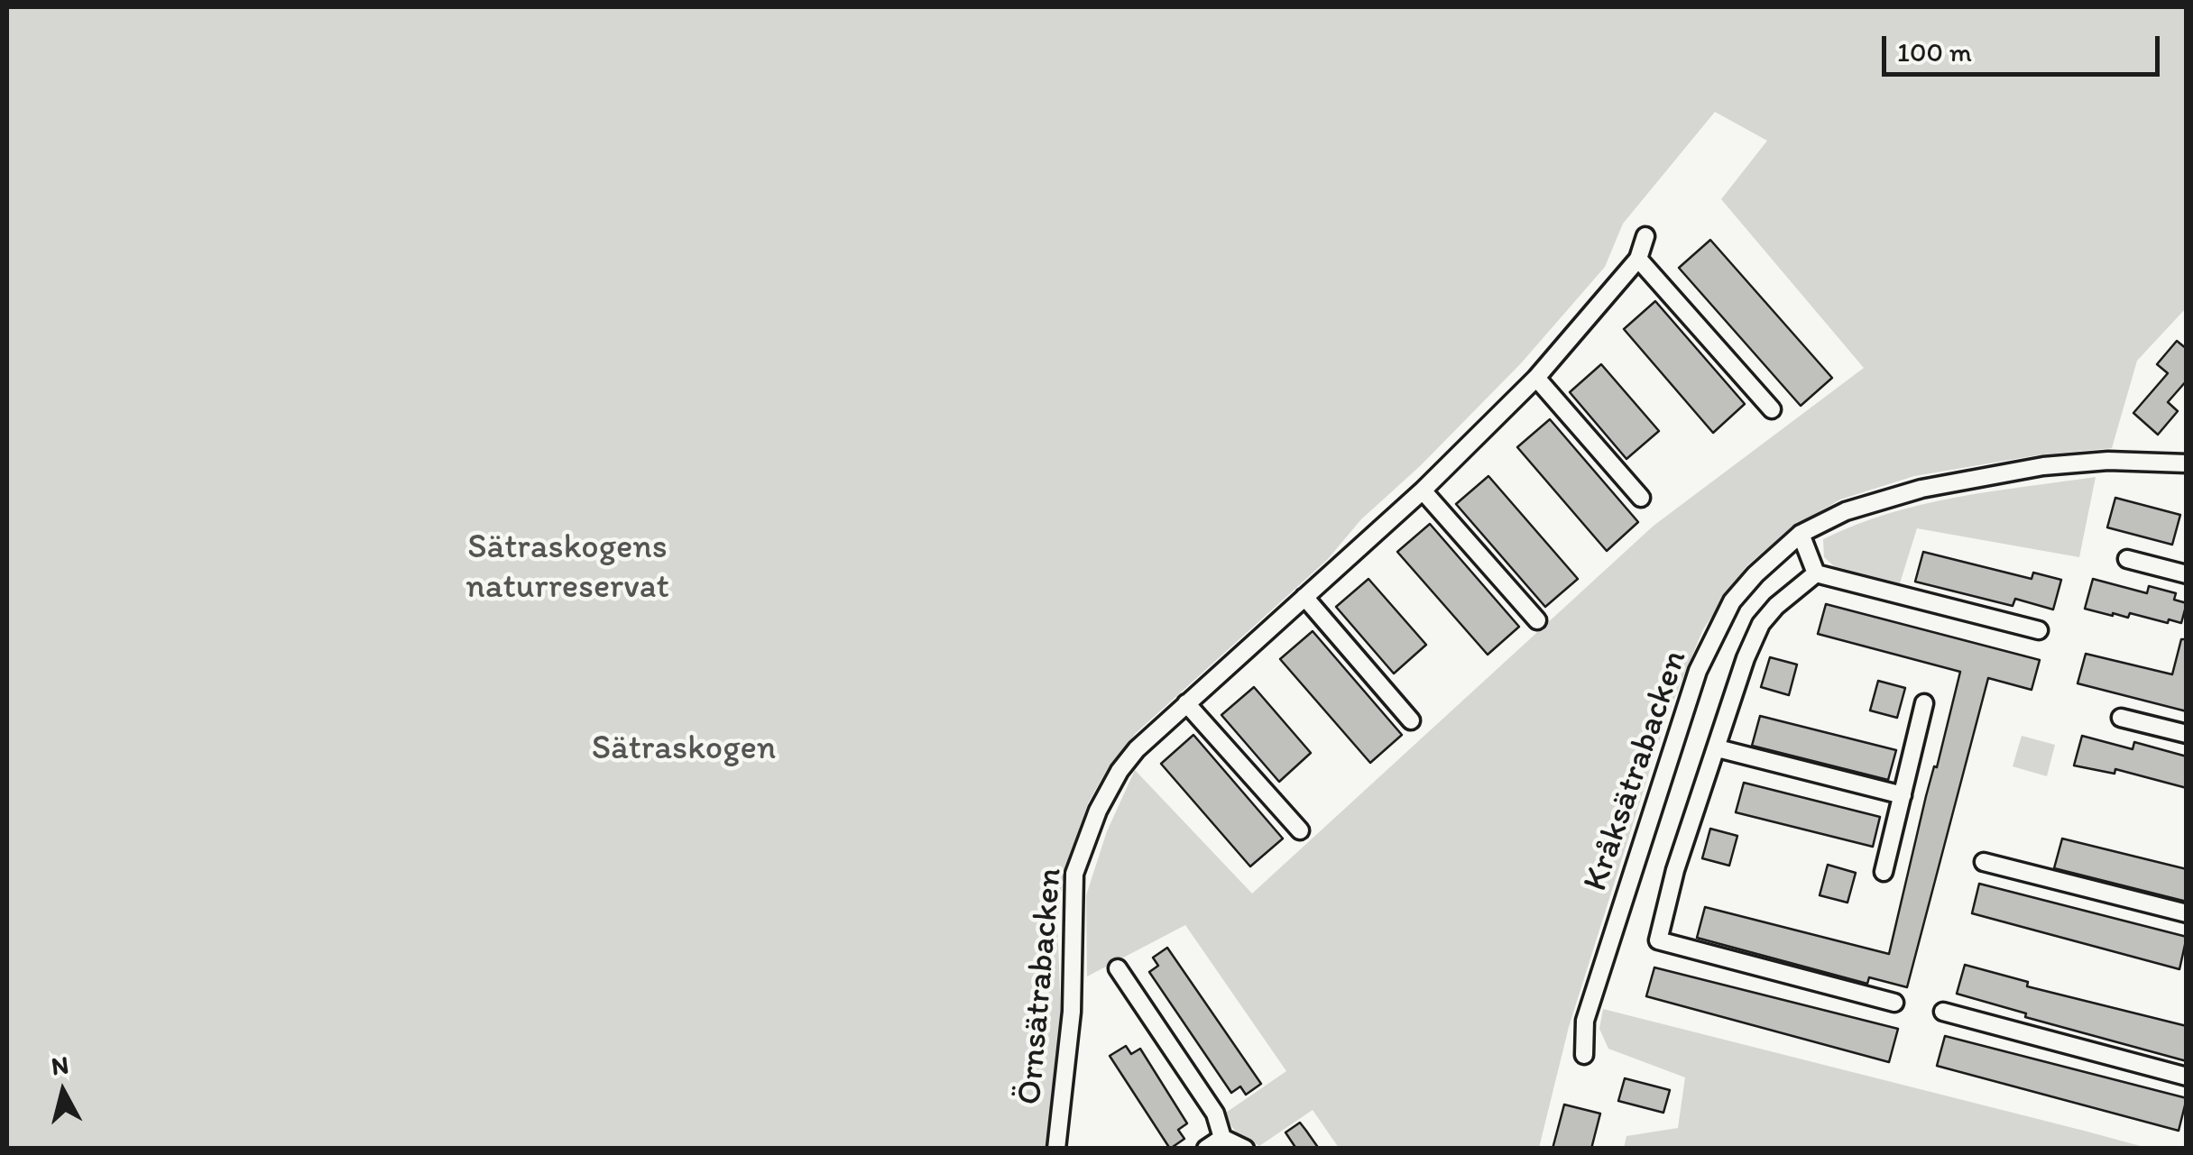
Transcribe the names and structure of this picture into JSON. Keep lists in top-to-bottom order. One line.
{"streets":{"street":["Kråksätrabacken","Örnsätrabacken"]},"parks":["Sätraskogens naturreservat","Sätraskogen"],"scale_bar":"100 m","north":"top"}
